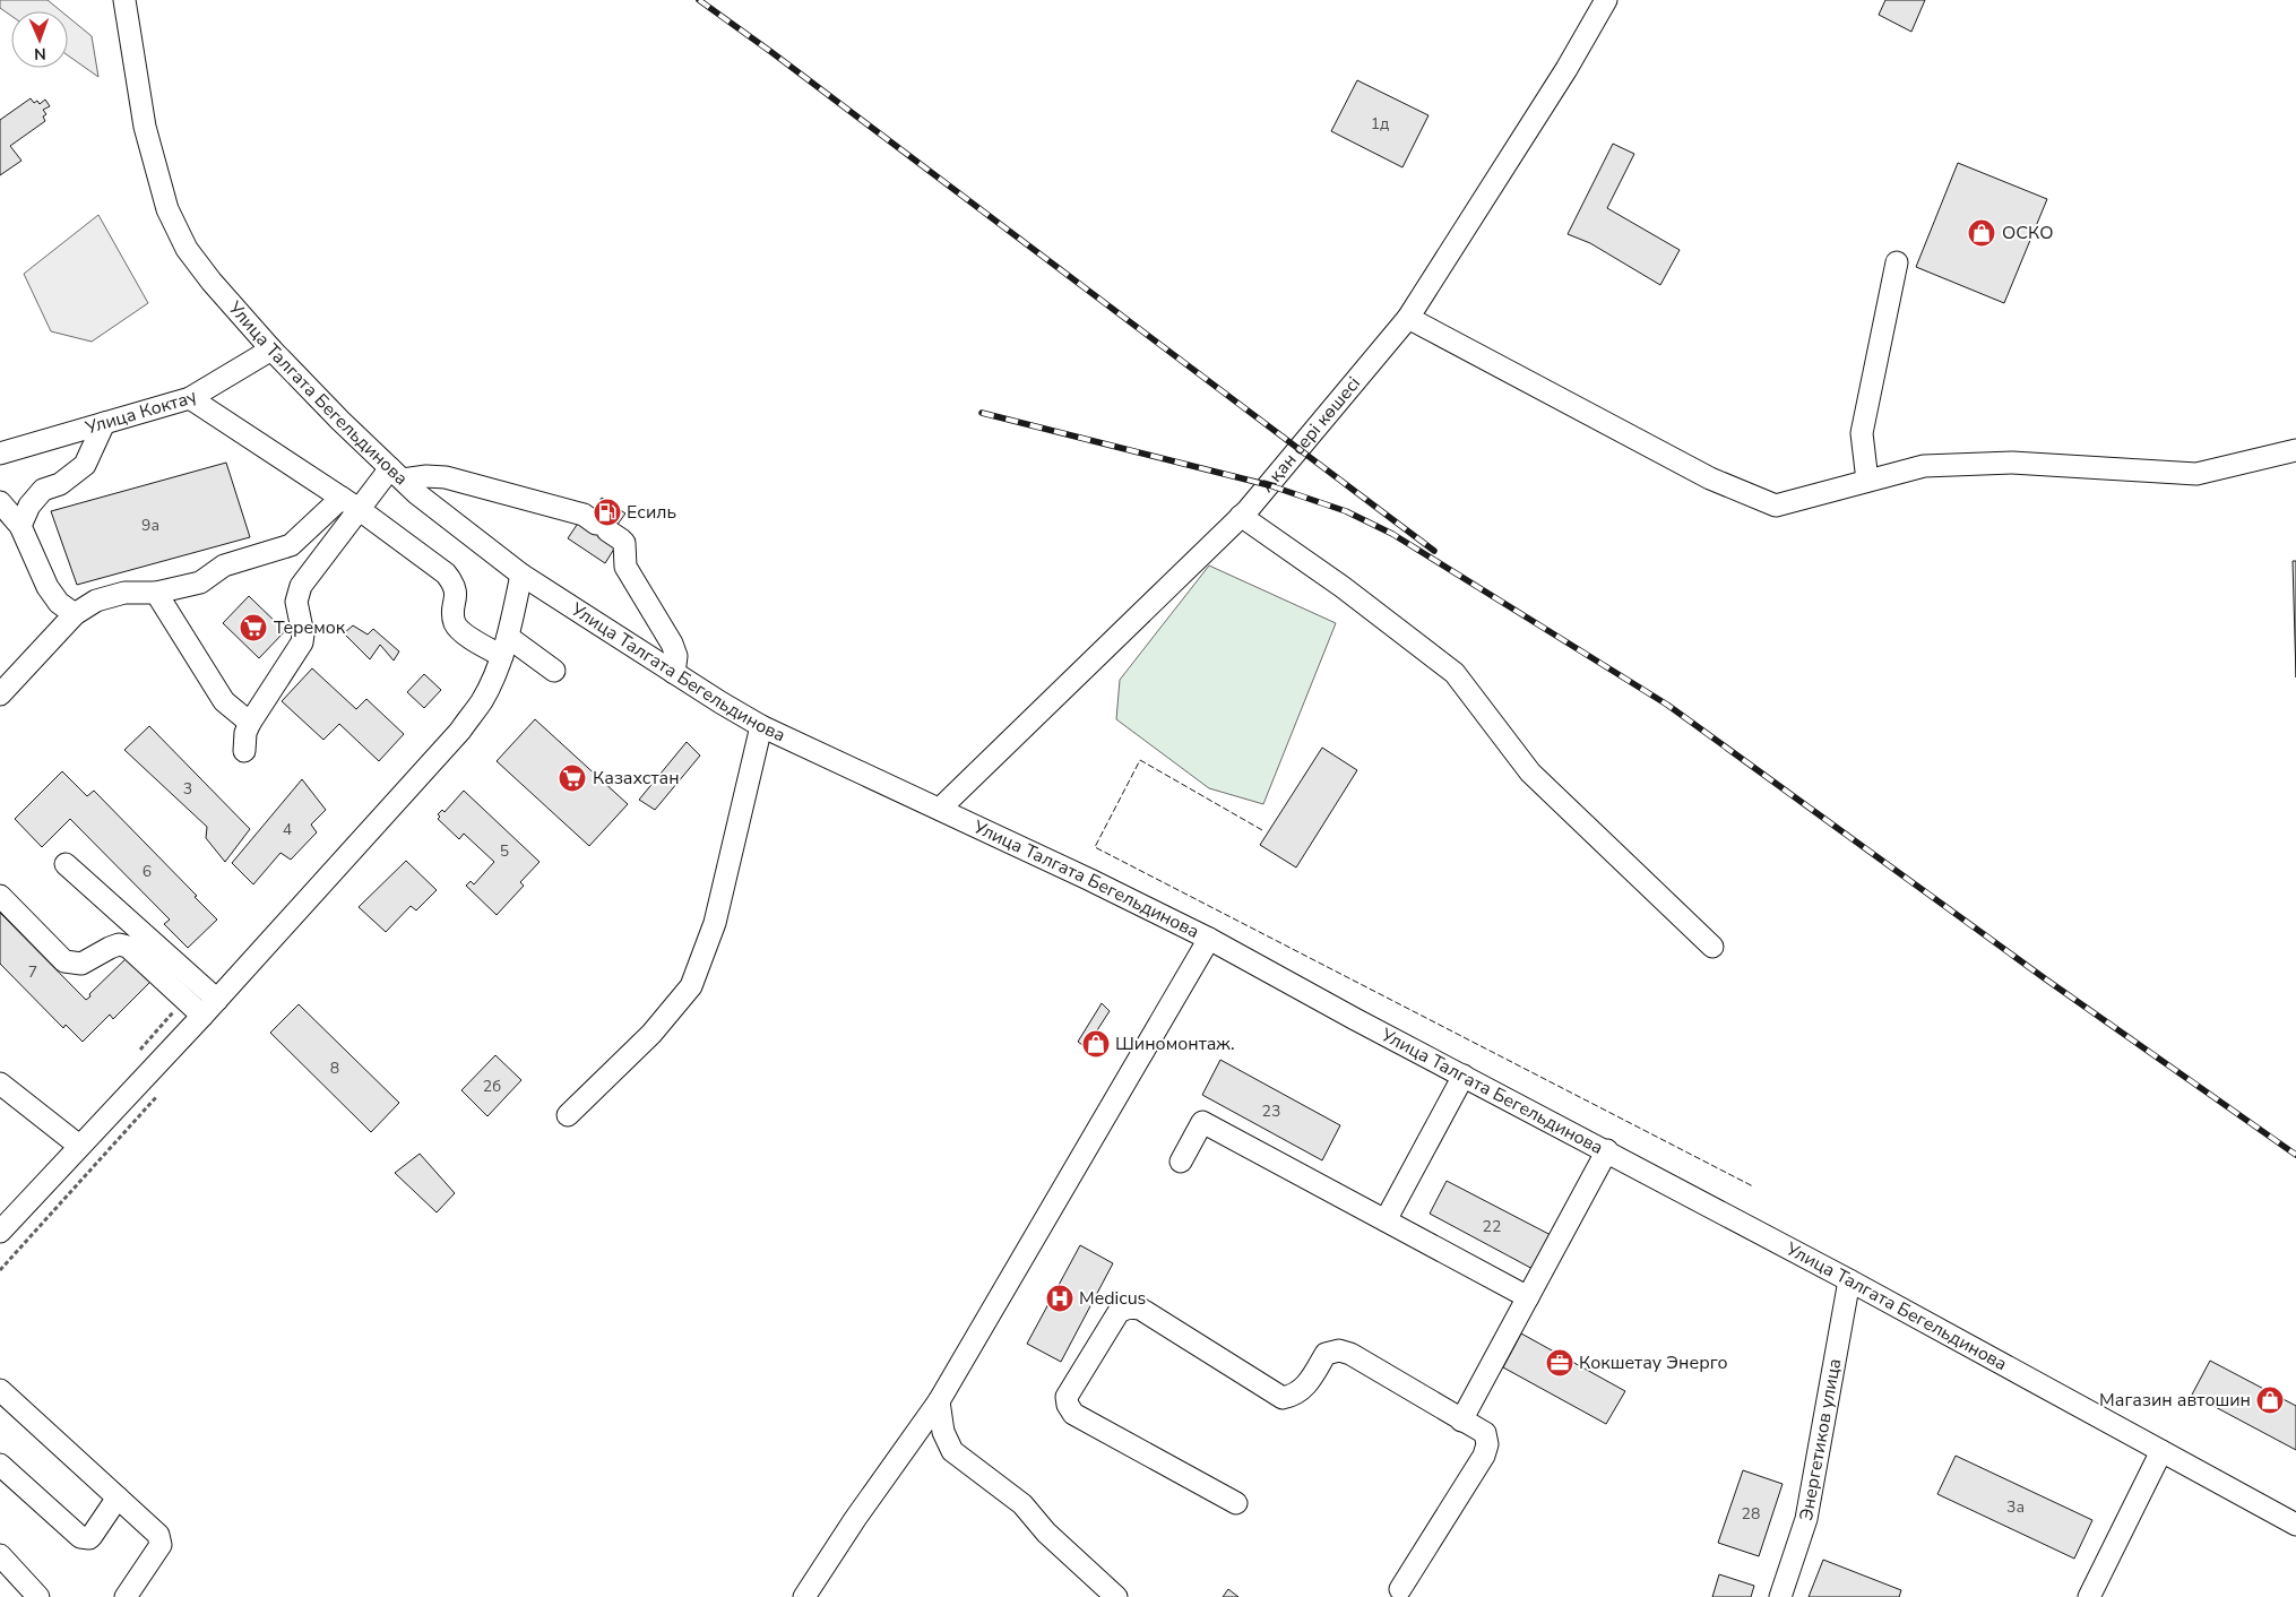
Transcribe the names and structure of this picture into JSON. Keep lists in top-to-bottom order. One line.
{"streets":{"street":["Улица Талгата Бегельдинова","Улица Коктау","Ақан сері көшесі","Энергетиков улица"]},"crossings":[["Улица Талгата Бегельдинова","Улица Коктау"],["Улица Талгата Бегельдинова","Ақан сері көшесі"],["Улица Талгата Бегельдинова","Энергетиков улица"]],"places":{"shop":["ОСКО","Шиномонтаж.","Магазин автошин"],"fuel station":["Есиль"],"supermarket":["Теремок","Казахстан"],"hospital":["Medicus"],"office":["Кокшетау Энерго"]},"house_numbers":["1д","9а","3","4","5","6","7","8","2б","23","22","3а","28"],"north":"bottom"}
